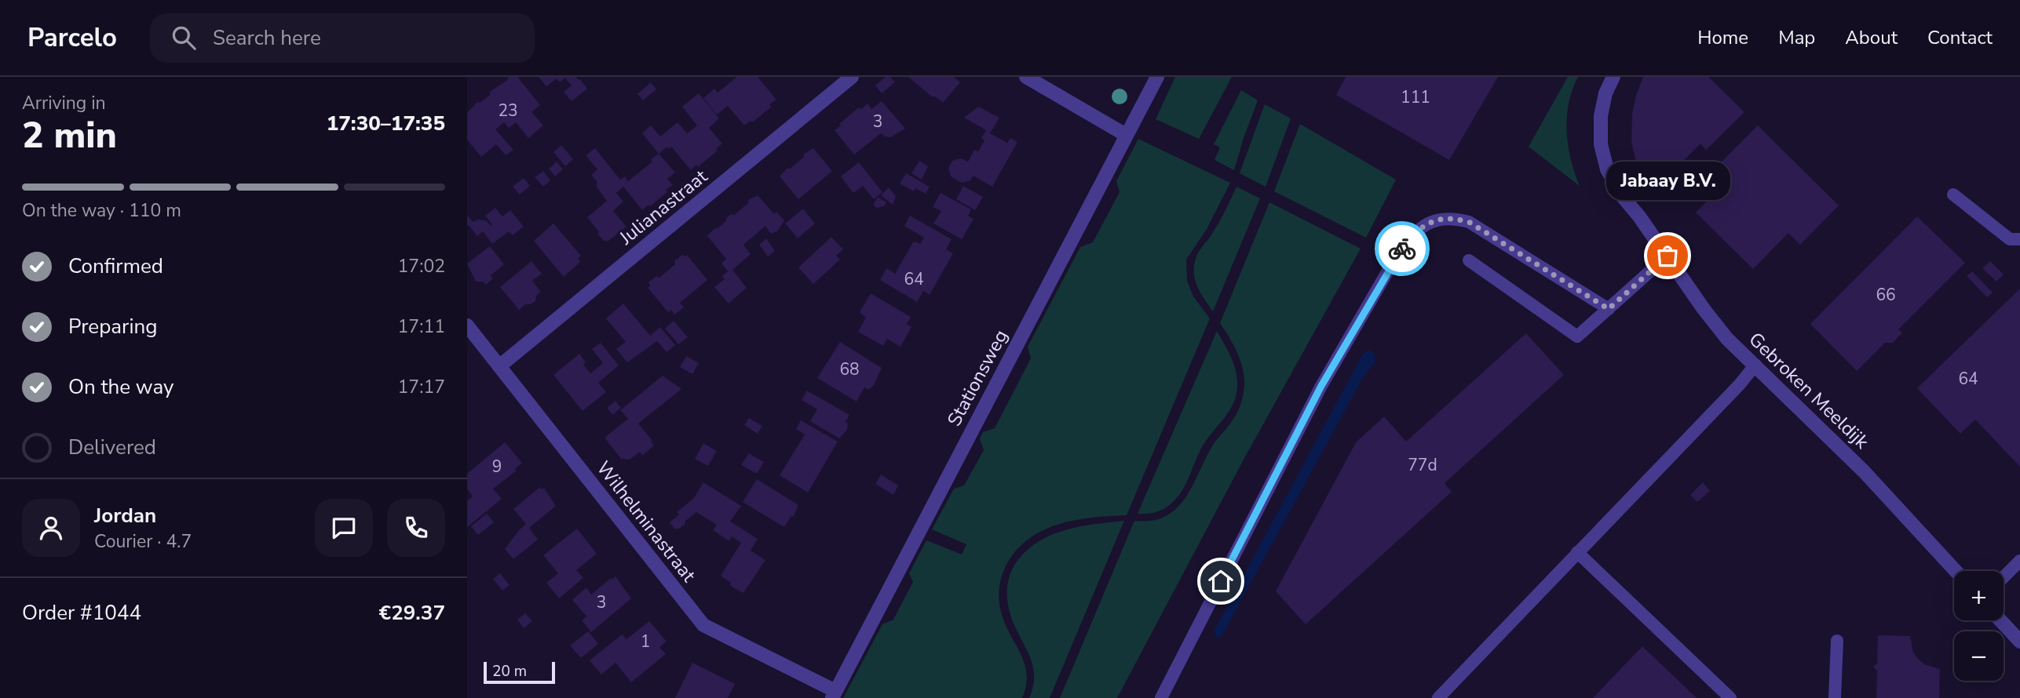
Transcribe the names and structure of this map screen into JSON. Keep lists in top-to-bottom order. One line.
{"streets":{"street":["Julianastraat","Stationsweg","Gebroken Meeldijk","Wilhelminastraat"]},"crossings":[["Julianastraat","Wilhelminastraat"],["Stationsweg","Wilhelminastraat"]],"places":["Jabaay B.V."],"house_numbers":["111","23","3","64","66","68","64","77d","9","3","1"],"scale_bar":"20 m","page":{"header":"Parcelo","search":"Search here","nav":["Home","Map","About","Contact"],"heading":["2 min","Arriving in","17:30–17:35"],"panel":["Jordan","Courier · 4.7","Order #1044","€29.37"],"bubble":"Jabaay B.V.","bar":"On the way · 110 m","list":[["Confirmed","17:02"],["Preparing","17:11"],["On the way","17:17"],"Delivered"],"map_buttons":["+","−"],"scale":"20 m"}}
